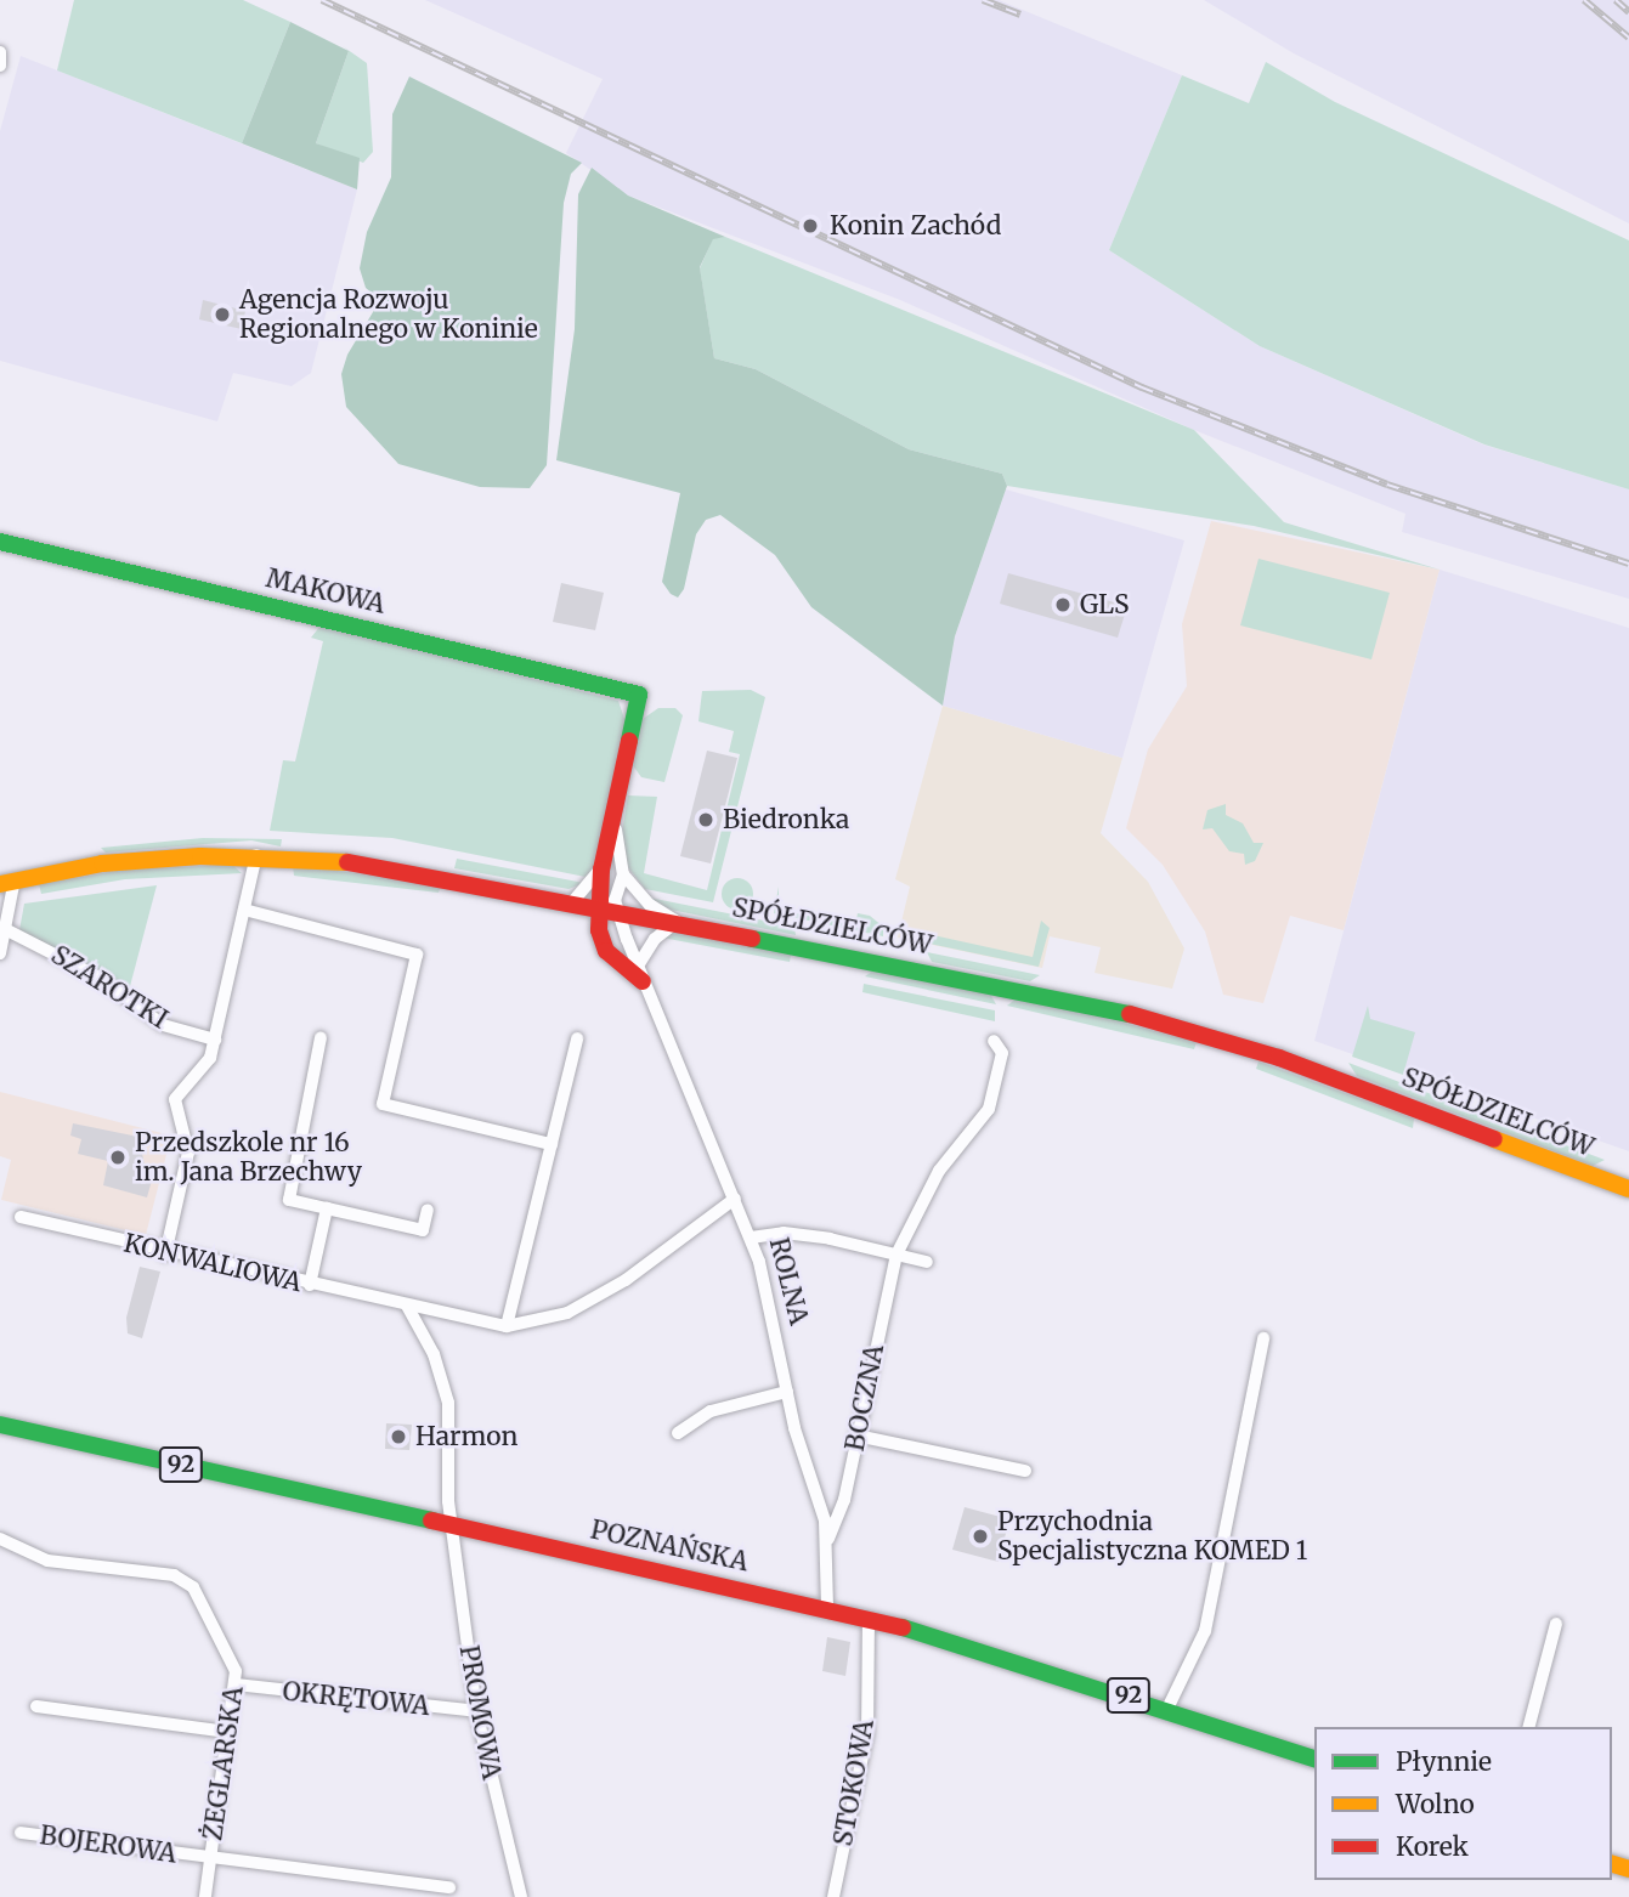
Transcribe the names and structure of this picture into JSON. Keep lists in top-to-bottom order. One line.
{"streets":{"street":["MAKOWA","SPÓŁDZIELCÓW","SZAROTKI","KONWALIOWA","ROLNA","BOCZNA","92","POZNAŃSKA","OKRĘTOWA","PROMOWA","ŻEGLARSKA","STOKOWA","BOJEROWA"]},"crossings":[["MAKOWA","ROLNA"],["SPÓŁDZIELCÓW","ROLNA"],["KONWALIOWA","ROLNA"],["ROLNA","BOCZNA"],["ROLNA","POZNAŃSKA"],["POZNAŃSKA","PROMOWA"],["POZNAŃSKA","STOKOWA"],["OKRĘTOWA","PROMOWA"],["OKRĘTOWA","ŻEGLARSKA"],["ŻEGLARSKA","BOJEROWA"]],"places":["Konin Zachód","Agencja Rozwoju Regionalnego w Koninie","GLS","Biedronka","Przedszkole nr 16 im. Jana Brzechwy","Harmon","Przychodnia Specjalistyczna KOMED 1"],"legend":["Płynnie","Wolno","Korek"]}
